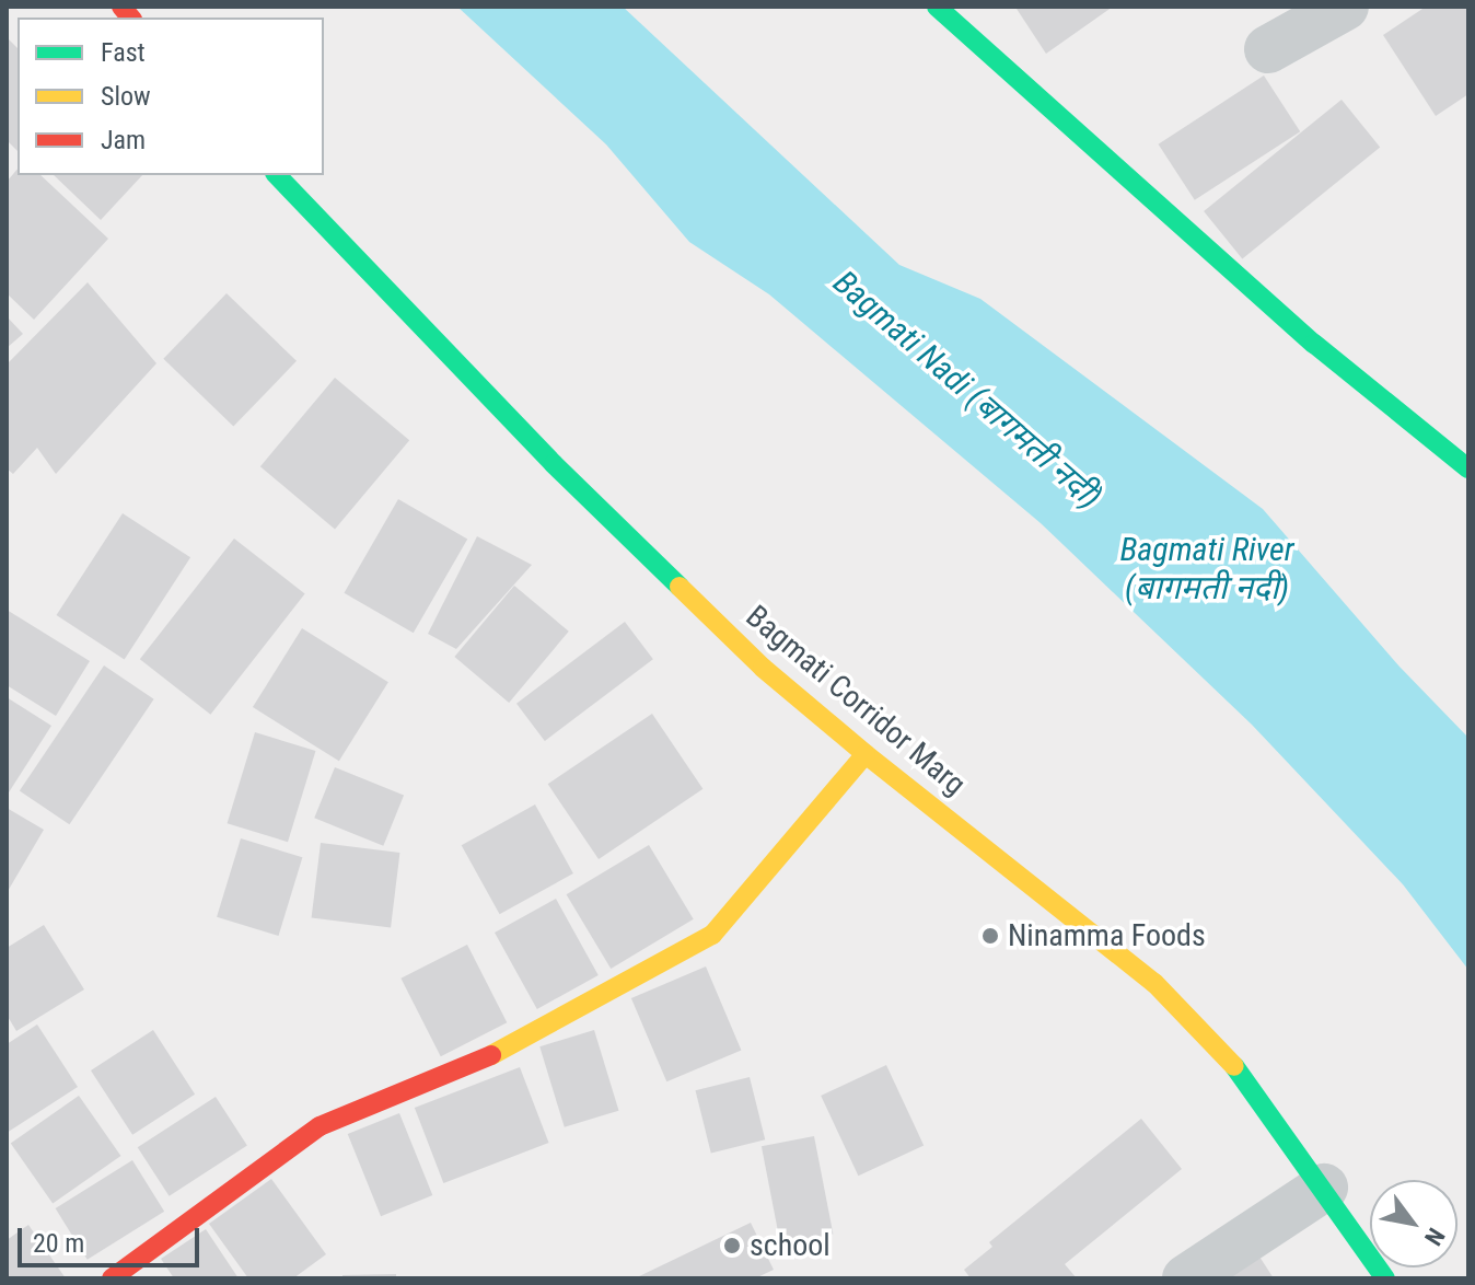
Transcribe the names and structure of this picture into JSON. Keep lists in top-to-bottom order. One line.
{"streets":{"street":["Bagmati Corridor Marg"]},"water":["Bagmati Nadi (बागमती नदी)","Bagmati River (बागमती नदी)"],"places":["Ninamma Foods","school"],"legend":["Fast","Slow","Jam"],"scale_bar":"20 m","north":"bottom right"}
